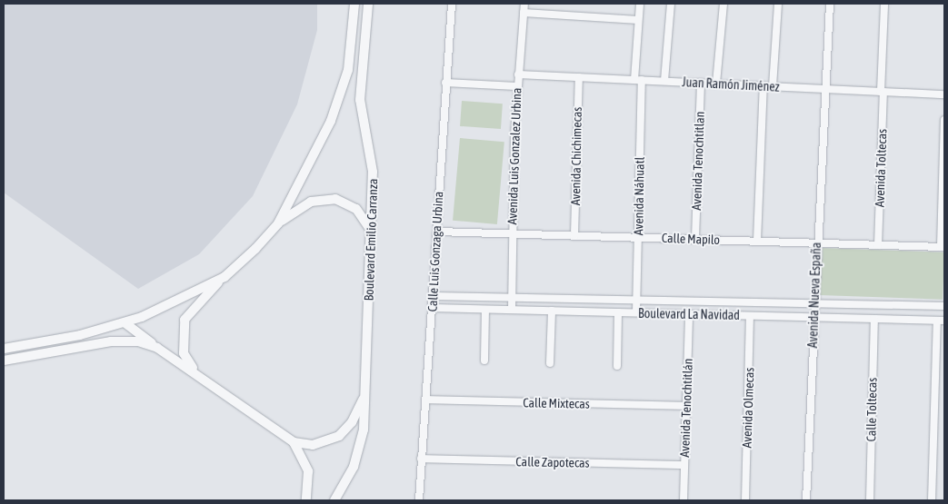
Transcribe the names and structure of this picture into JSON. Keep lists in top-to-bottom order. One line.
{"streets":{"street":["Juan Ramón Jiménez","Avenida Luis Gonzalez Urbina","Avenida Chichimecas","Avenida Tenochtitlan","Avenida Toltecas","Avenida Náhuatl","Calle Mapilo","Boulevard Emilio Carranza","Calle Luis Gonzaga Urbina","Avenida Nueva España","Boulevard La Navidad","Calle Mixtecas","Avenida Tenochtitlán","Avenida Olmecas","Calle Toltecas","Calle Zapotecas"]},"crossings":[["Juan Ramón Jiménez","Avenida Luis Gonzalez Urbina"],["Juan Ramón Jiménez","Avenida Chichimecas"],["Juan Ramón Jiménez","Avenida Tenochtitlan"],["Juan Ramón Jiménez","Avenida Toltecas"],["Juan Ramón Jiménez","Avenida Náhuatl"],["Juan Ramón Jiménez","Avenida Nueva España"],["Avenida Luis Gonzalez Urbina","Calle Mapilo"],["Avenida Luis Gonzalez Urbina","Boulevard La Navidad"],["Avenida Chichimecas","Calle Mapilo"],["Avenida Tenochtitlan","Calle Mapilo"],["Avenida Toltecas","Calle Mapilo"],["Avenida Náhuatl","Calle Mapilo"],["Avenida Náhuatl","Boulevard La Navidad"],["Calle Mapilo","Calle Luis Gonzaga Urbina"],["Calle Mapilo","Avenida Nueva España"],["Calle Luis Gonzaga Urbina","Boulevard La Navidad"],["Calle Luis Gonzaga Urbina","Calle Mixtecas"],["Calle Luis Gonzaga Urbina","Calle Zapotecas"],["Avenida Nueva España","Boulevard La Navidad"],["Boulevard La Navidad","Avenida Tenochtitlán"],["Boulevard La Navidad","Avenida Olmecas"],["Boulevard La Navidad","Calle Toltecas"],["Calle Mixtecas","Avenida Tenochtitlán"],["Avenida Tenochtitlán","Calle Zapotecas"]]}
